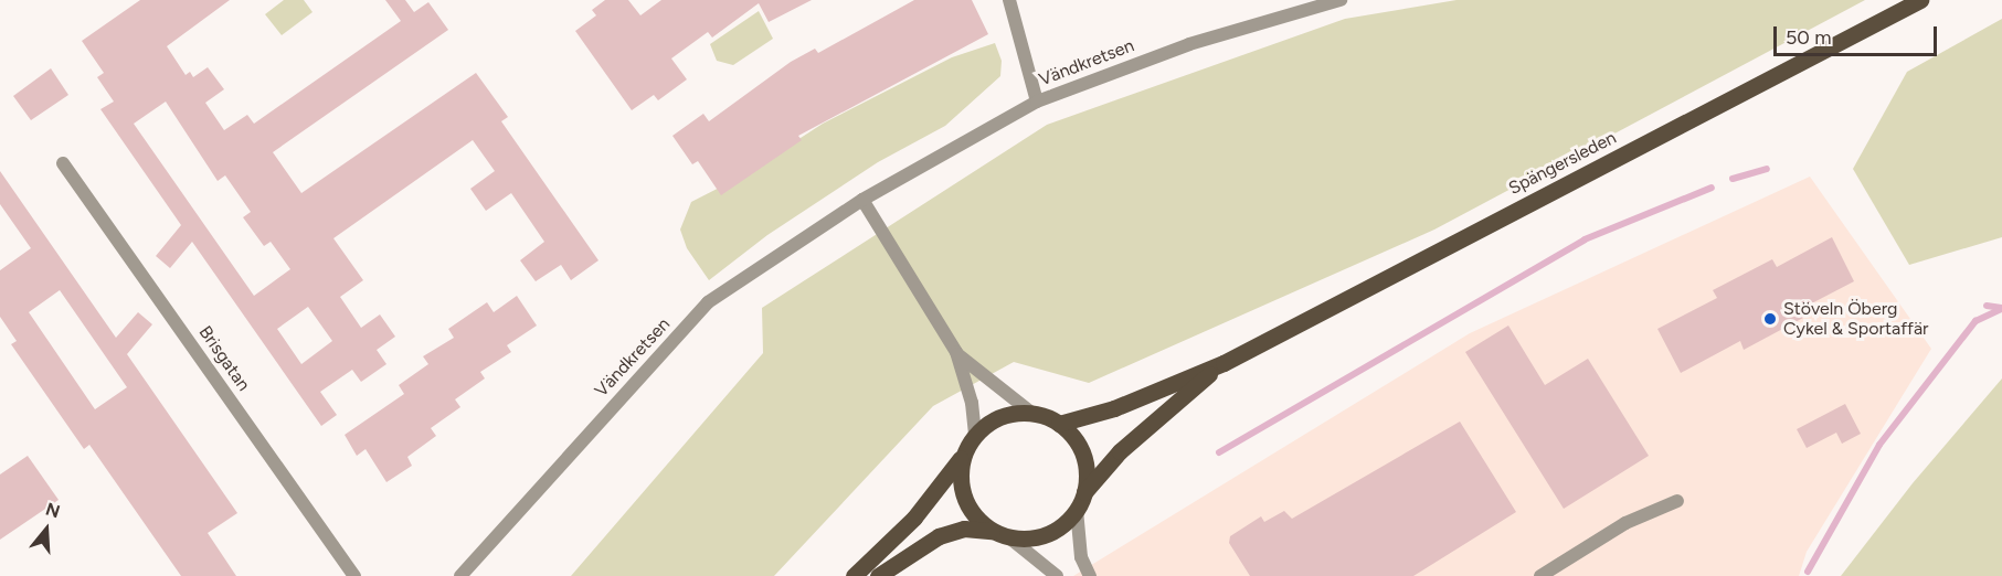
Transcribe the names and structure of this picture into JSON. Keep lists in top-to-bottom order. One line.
{"streets":{"main road":["Spängersleden"],"street":["Vändkretsen","Brisgatan"]},"places":["Stöveln Öberg Cykel & Sportaffär"],"scale_bar":"50 m","north":"top"}
